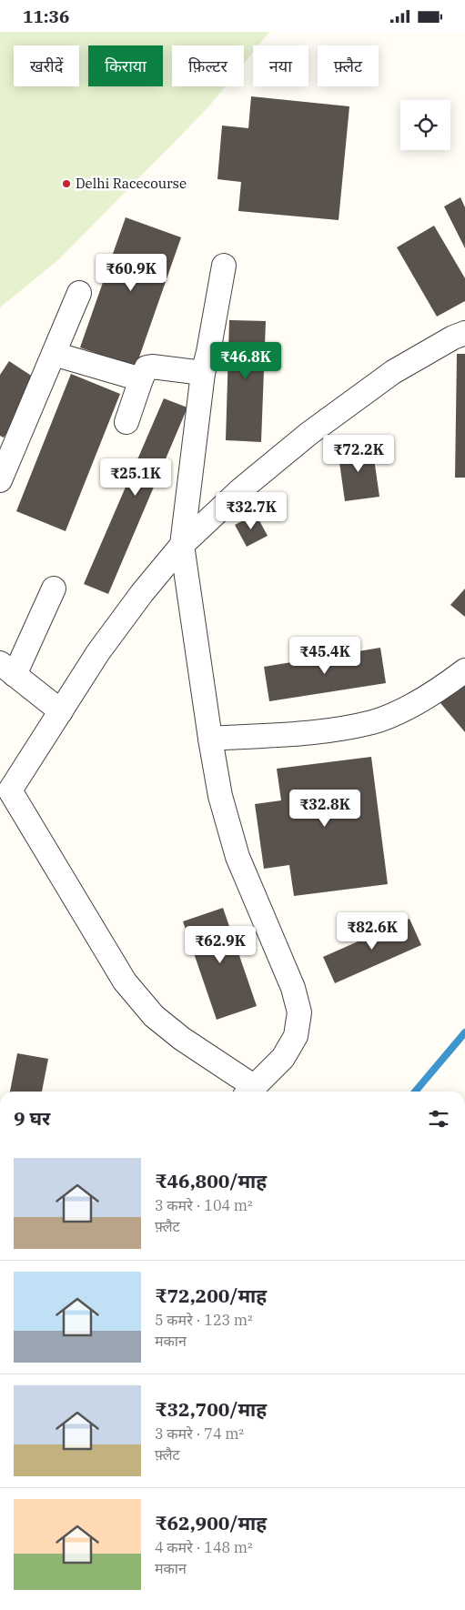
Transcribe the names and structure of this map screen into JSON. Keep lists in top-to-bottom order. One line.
{"places":["Delhi Racecourse"],"page":{"status":"11:36","chip":["खरीदें","किराया","फ़िल्टर","नया","फ़्लैट"],"price":["₹60.9K","₹46.8K","₹72.2K","₹25.1K","₹32.7K","₹45.4K","₹32.8K","₹82.6K","₹62.9K"],"heading":"9 घर","list":[{"name":"₹46,800/माह","note":"3 कमरे · 104 m² · फ़्लैट"},{"name":"₹72,200/माह","note":"5 कमरे · 123 m² · मकान"},{"name":"₹32,700/माह","note":"3 कमरे · 74 m² · फ़्लैट"},{"name":"₹62,900/माह","note":"4 कमरे · 148 m² · मकान"}]}}
